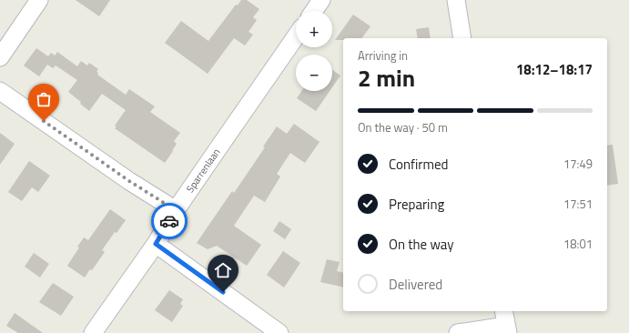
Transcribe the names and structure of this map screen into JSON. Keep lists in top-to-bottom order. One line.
{"streets":{"street":["Sparrenlaan"]},"page":{"map_buttons":["+","−"],"heading":["2 min","Arriving in","18:12–18:17"],"bar":"On the way · 50 m","list":[["Confirmed","17:49"],["Preparing","17:51"],["On the way","18:01"],"Delivered"]}}
